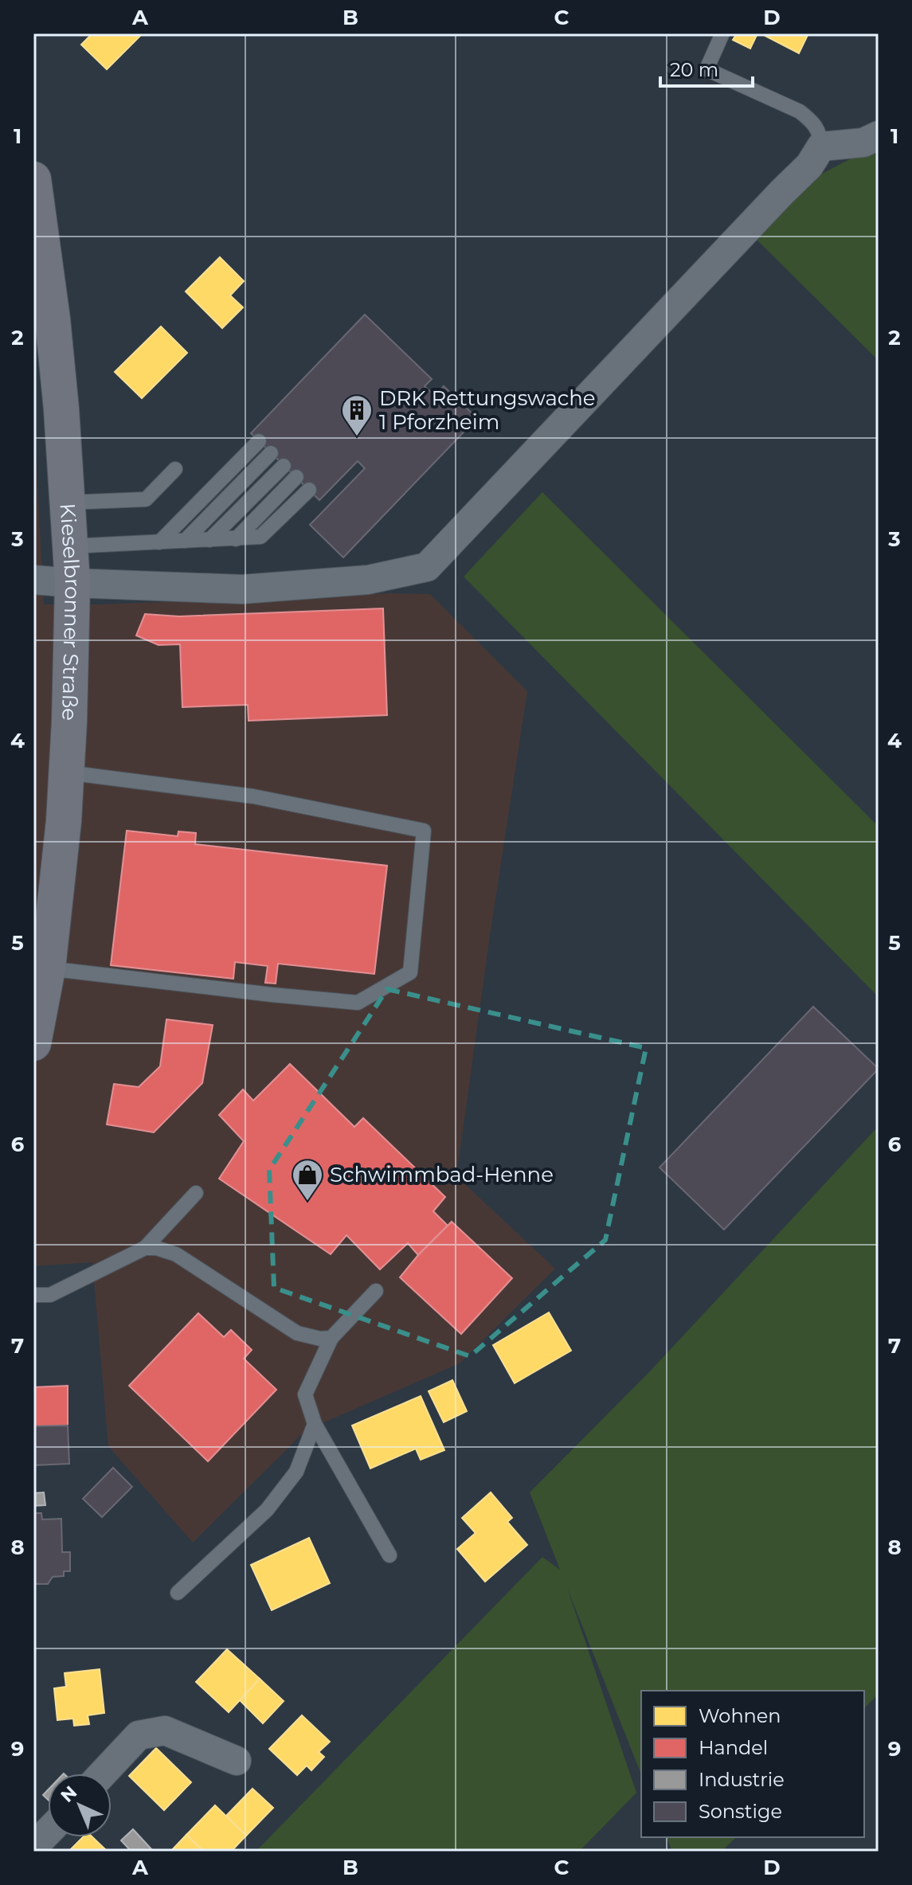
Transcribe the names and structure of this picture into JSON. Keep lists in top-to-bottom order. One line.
{"streets":{"street":["Kieselbronner Straße"]},"places":{"building":["DRK Rettungswache 1 Pforzheim"],"shop":["Schwimmbad-Henne"]},"legend":["Wohnen","Handel","Industrie","Sonstige"],"scale_bar":"20 m","north":"top left","grid":{"columns":["A","B","C","D"],"rows":["1","2","3","4","5","6","7","8","9"]}}
